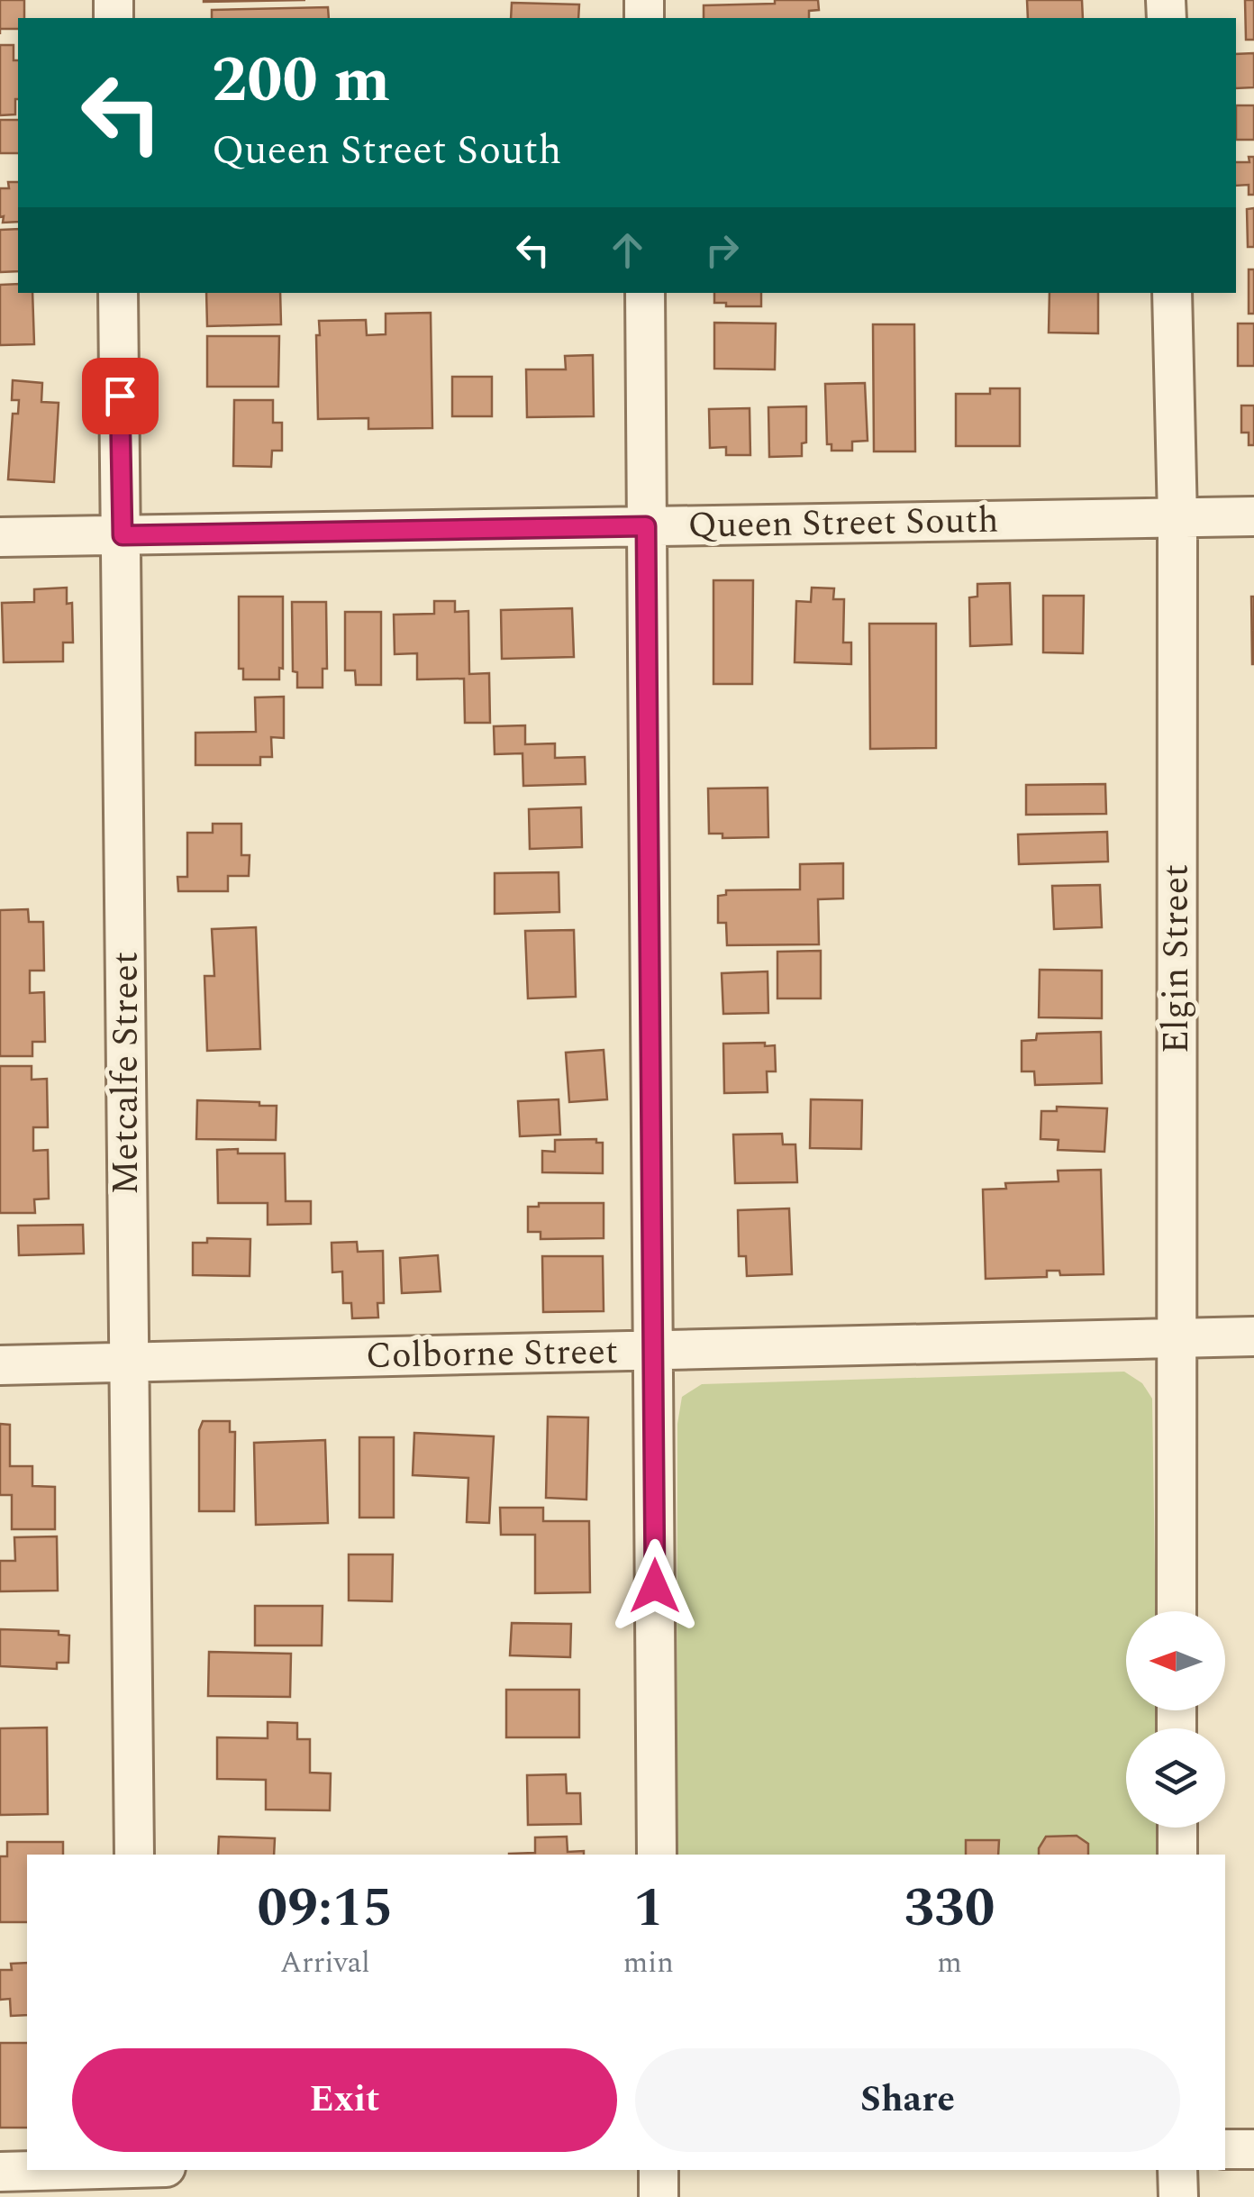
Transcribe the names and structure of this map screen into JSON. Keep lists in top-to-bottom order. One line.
{"streets":{"street":["Queen Street South","Elgin Street","Metcalfe Street","Colborne Street"]},"crossings":[["Queen Street South","Elgin Street"],["Queen Street South","Metcalfe Street"],["Elgin Street","Colborne Street"],["Metcalfe Street","Colborne Street"]],"north":"left","page":{"turn":["200 m","Queen Street South"],"eta":["09:15","Arrival","1","min","330","m"],"buttons":["Exit","Share"]}}
